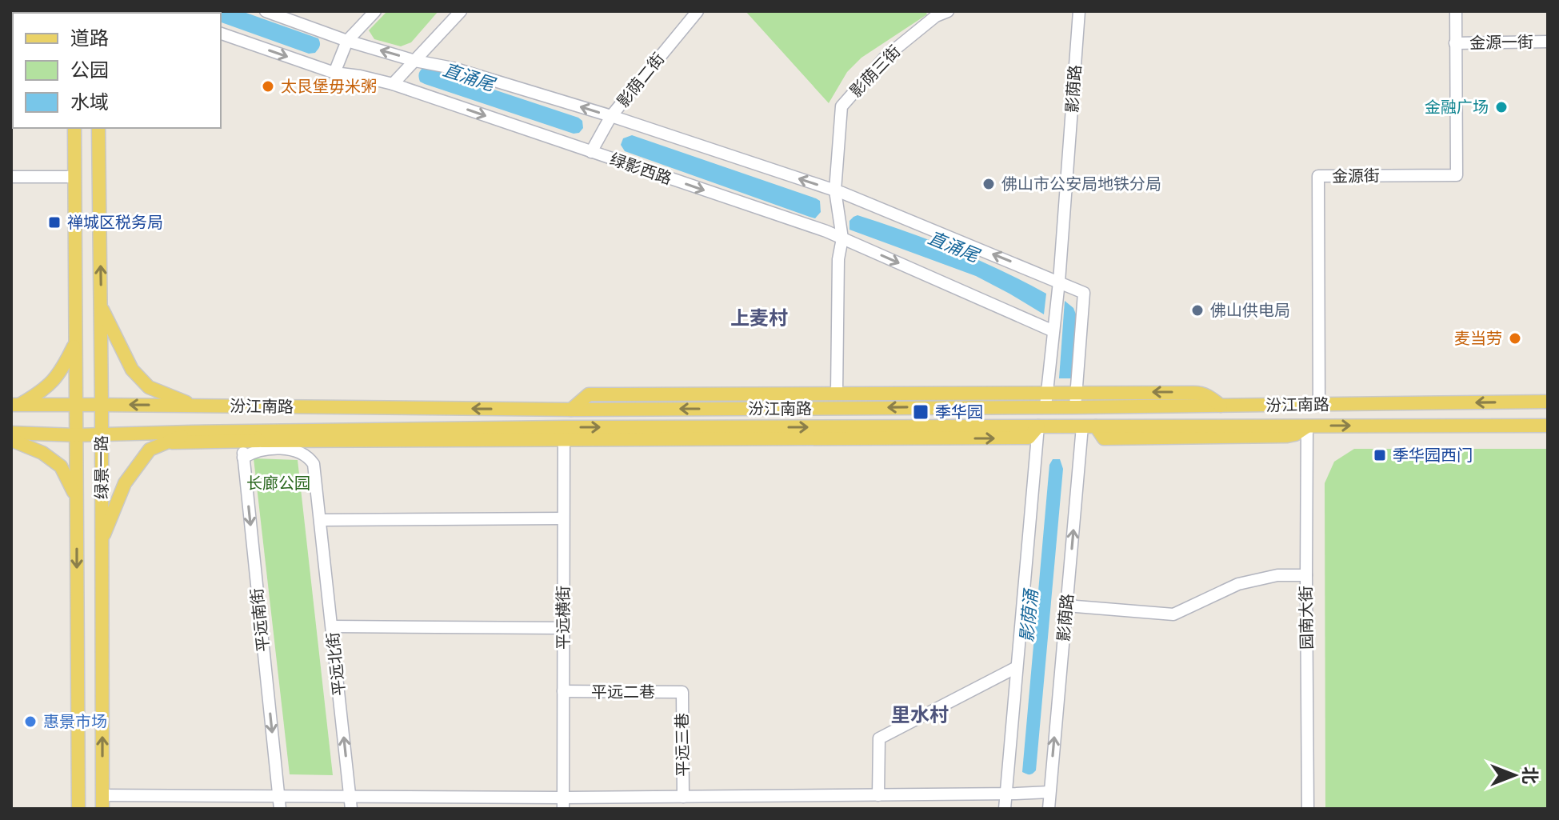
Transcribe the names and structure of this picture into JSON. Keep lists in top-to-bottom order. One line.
{"streets":{"main road":["汾江南路","绿景一路"],"street":["金源一街","影荫三街","影荫二街","影荫路","绿影西路","金源街","平远横街","园南大街","平远南街","平远北街","平远二巷","平远三巷"]},"crossings":[["金源一街","金源街"],["影荫三街","绿影西路"],["影荫二街","绿影西路"],["影荫路","绿影西路"],["影荫路","汾江南路"],["金源街","汾江南路"],["汾江南路","绿景一路"],["汾江南路","平远横街"],["汾江南路","园南大街"],["汾江南路","平远南街"],["平远横街","平远二巷"],["平远二巷","平远三巷"]],"one_way":["平远南街","平远北街"],"districts":["上麦村","里水村"],"water":["直涌尾","影荫涌"],"parks":["长廊公园"],"places":{"other":["太艮堡毋米粥","金融广场","佛山市公安局地铁分局","佛山供电局","麦当劳","惠景市场"],"transit":["禅城区税务局","季华园","季华园西门"]},"legend":["道路","公园","水域"],"north":"right"}
